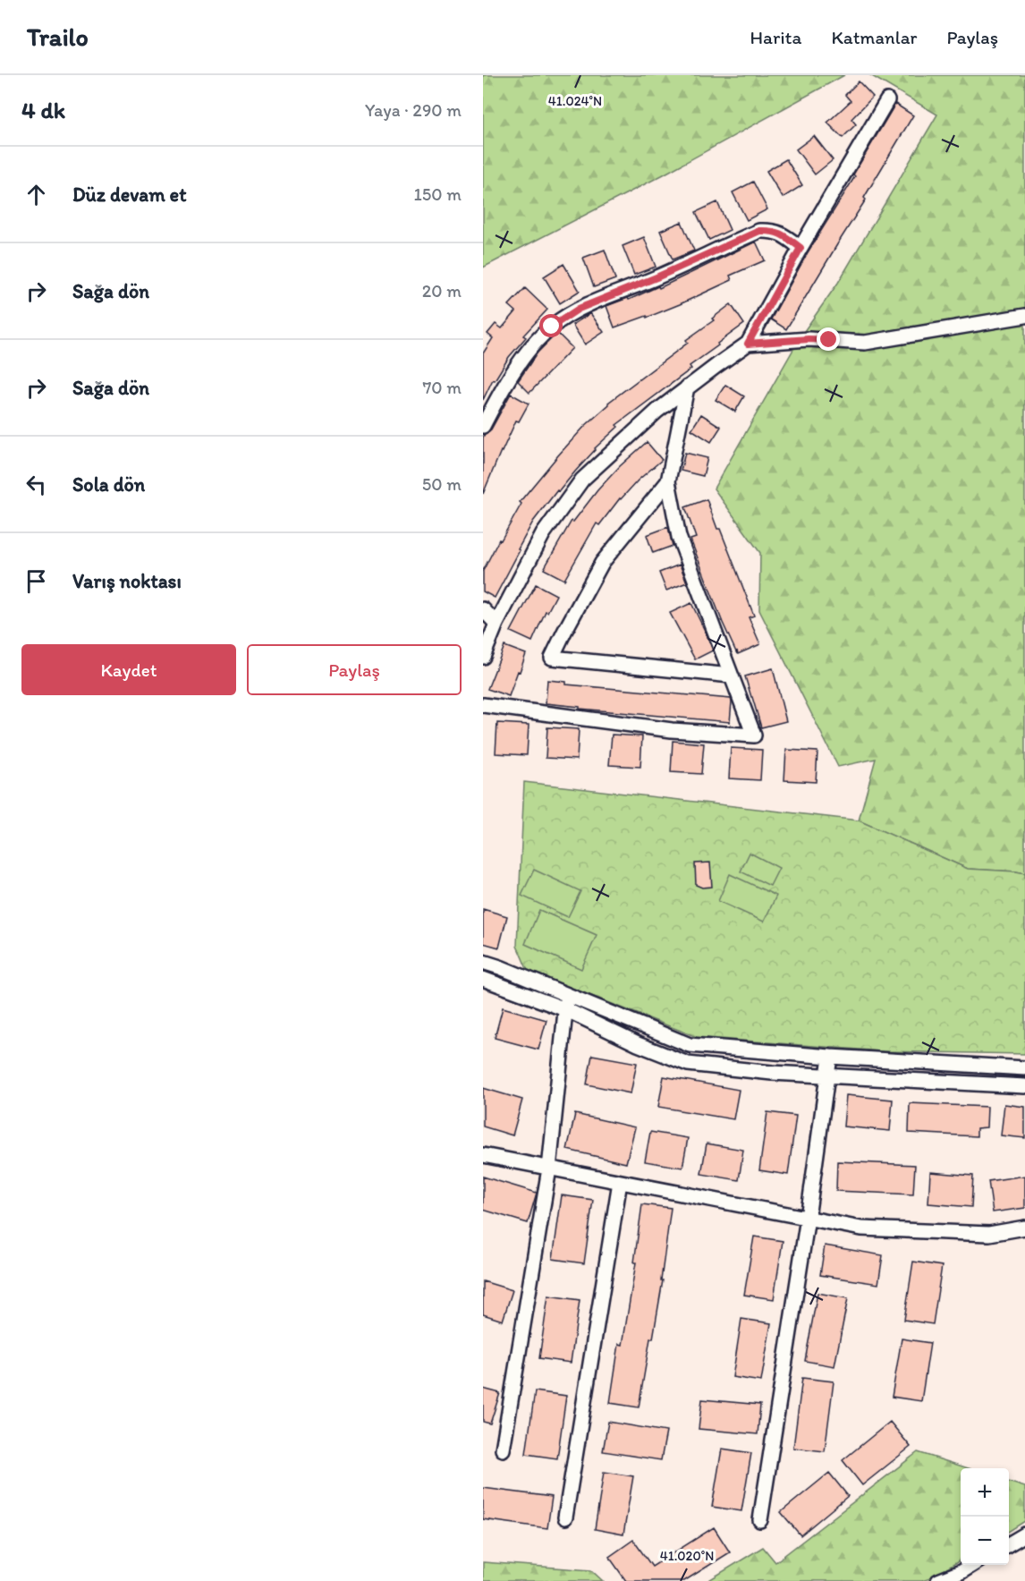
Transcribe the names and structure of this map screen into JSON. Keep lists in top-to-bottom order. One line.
{"page":{"header":"Trailo","nav":["Harita","Katmanlar","Paylaş"],"heading":["4 dk","Yaya · 290 m"],"list":[["Düz devam et","150 m"],["Sağa dön","20 m"],["Sağa dön","70 m"],["Sola dön","50 m"],"Varış noktası"],"buttons":["Kaydet","Paylaş"],"map_buttons":["+","−"]},"coordinates":["41.024°N","41.020°N"]}
